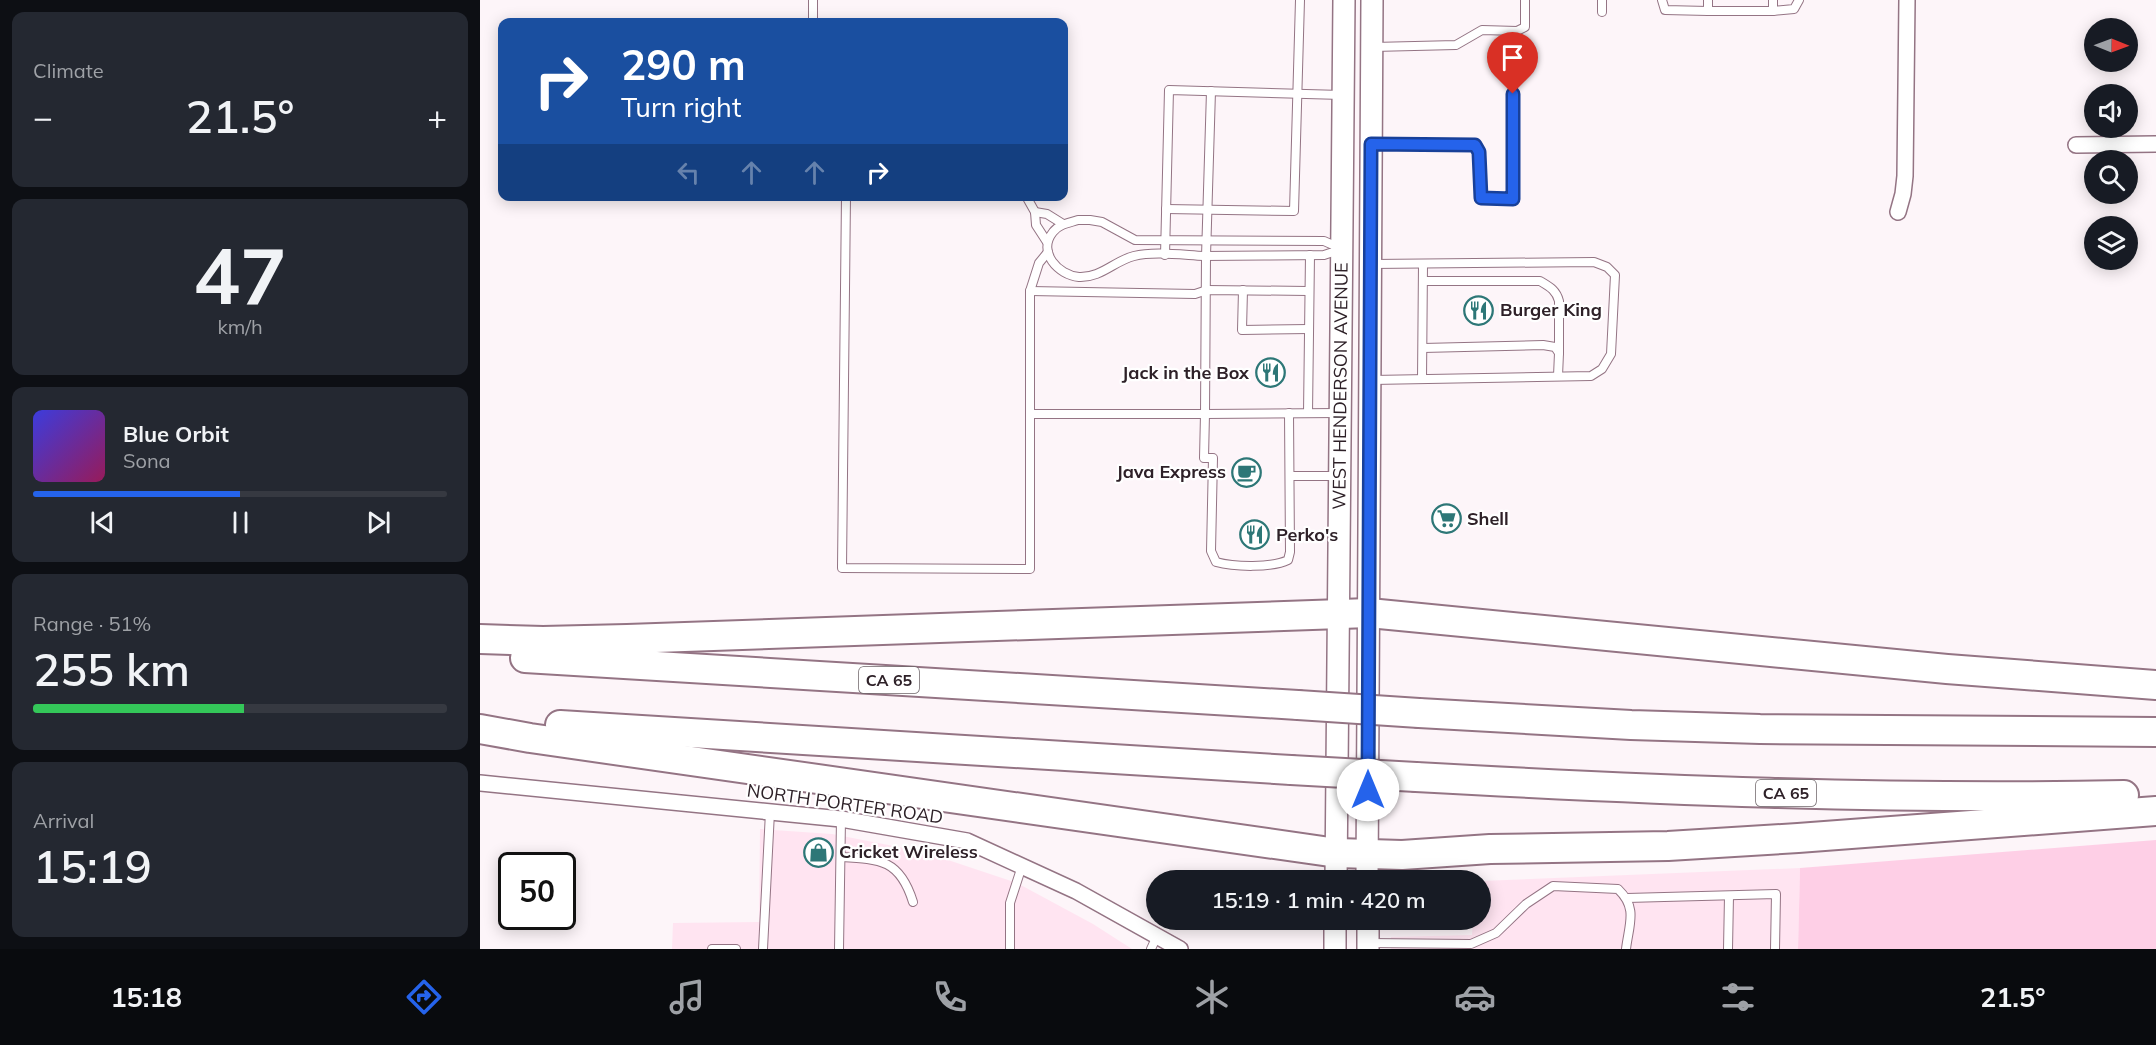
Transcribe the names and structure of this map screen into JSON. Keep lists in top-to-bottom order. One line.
{"streets":{"highway":["CA 65"],"main road":["WEST HENDERSON AVENUE"],"street":["NORTH PORTER ROAD"]},"places":{"restaurant":["Burger King","Jack in the Box","Perko's"],"cafe":["Java Express"],"supermarket":["Shell"],"shop":["Cricket Wireless"]},"north":"right","page":{"tile":["Climate",["47","km/h"],["Range · 51%","255 km"],["Arrival","15:19"]],"turn":["290 m","Turn right"],"heat":["−","21.5°","+"],"song":["Blue Orbit","Sona"],"limit":"50","trip":"15:19 · 1 min · 420 m","tabs":["15:18","21.5°"]}}
